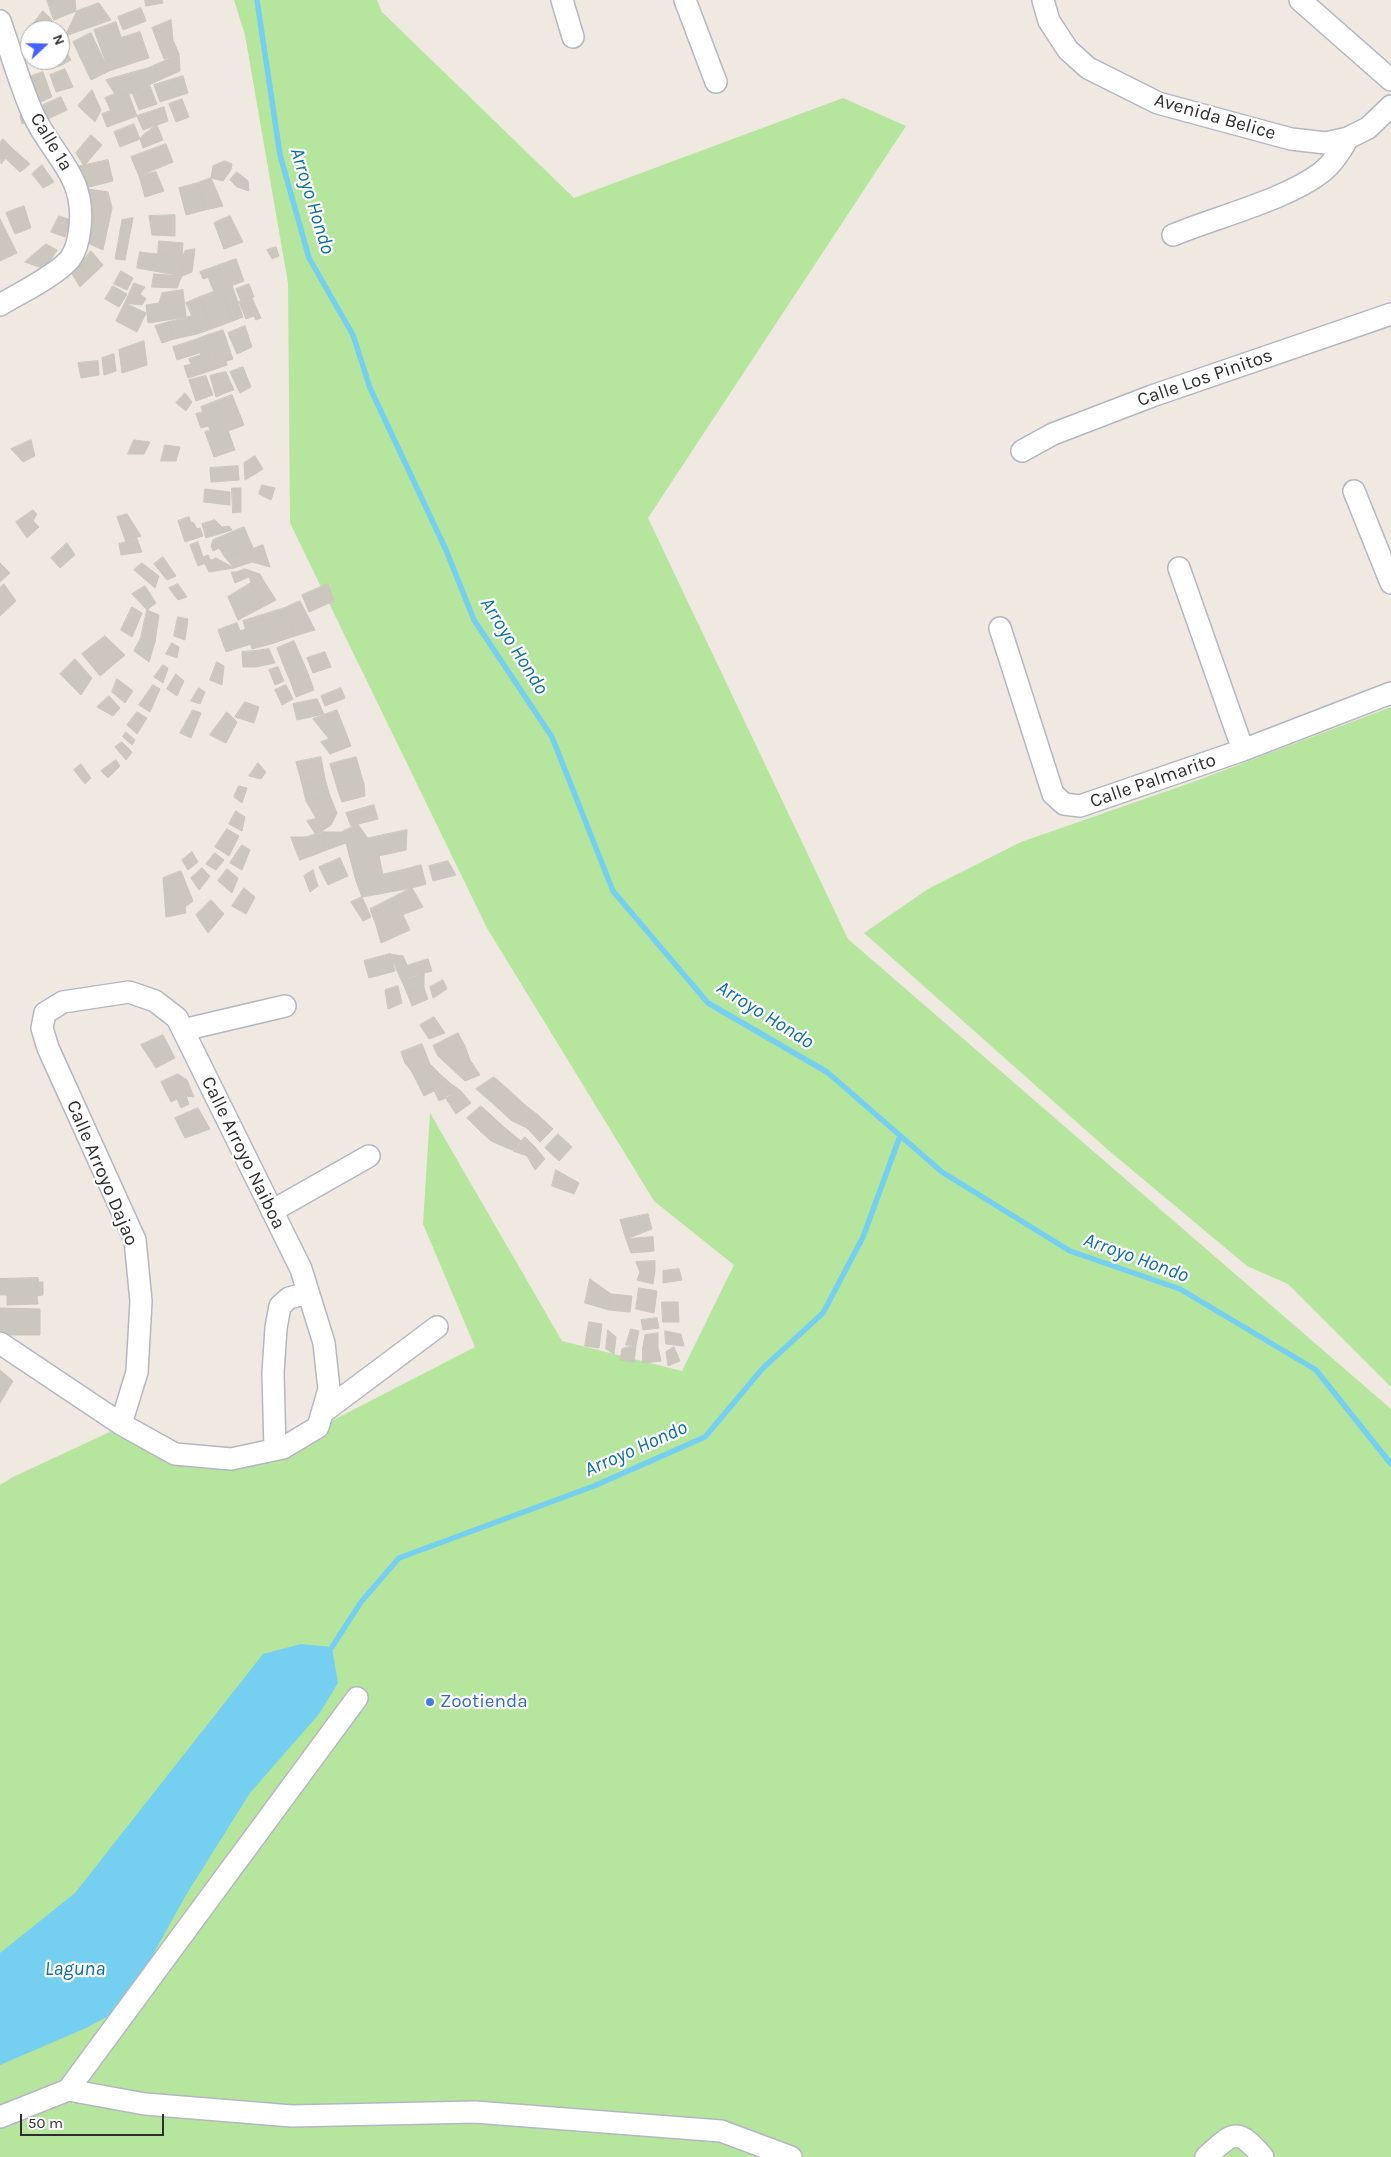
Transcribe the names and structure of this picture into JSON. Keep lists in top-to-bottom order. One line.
{"streets":{"street":["Avenida Belice","Calle 1a","Calle Los Pinitos","Calle Palmarito","Calle Arroyo Naiboa","Calle Arroyo Dajao"]},"crossings":[["Calle Arroyo Naiboa","Calle Arroyo Dajao"]],"water":["Arroyo Hondo","Laguna"],"places":["Zootienda"],"scale_bar":"50 m","north":"right"}
